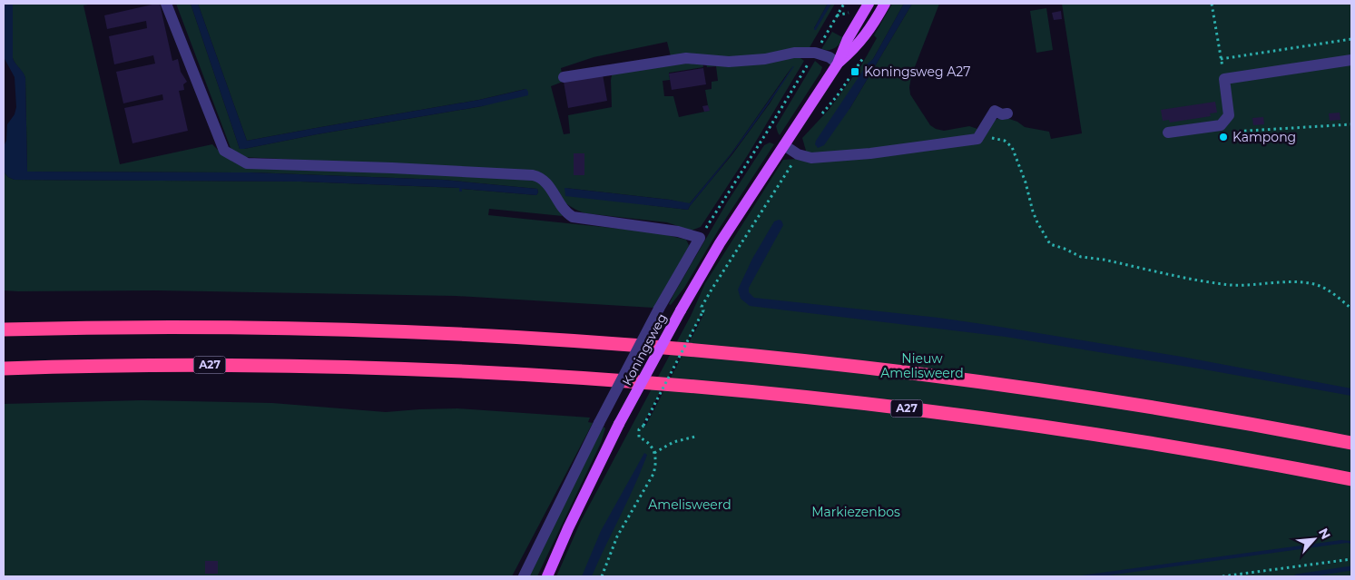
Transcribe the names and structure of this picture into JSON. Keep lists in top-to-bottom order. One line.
{"streets":{"highway":["A27"],"main road":["Koningsweg"]},"parks":["Nieuw Amelisweerd","Amelisweerd","Markiezenbos"],"places":{"transit":["Koningsweg A27"],"other":["Kampong"]},"north":"top right"}
